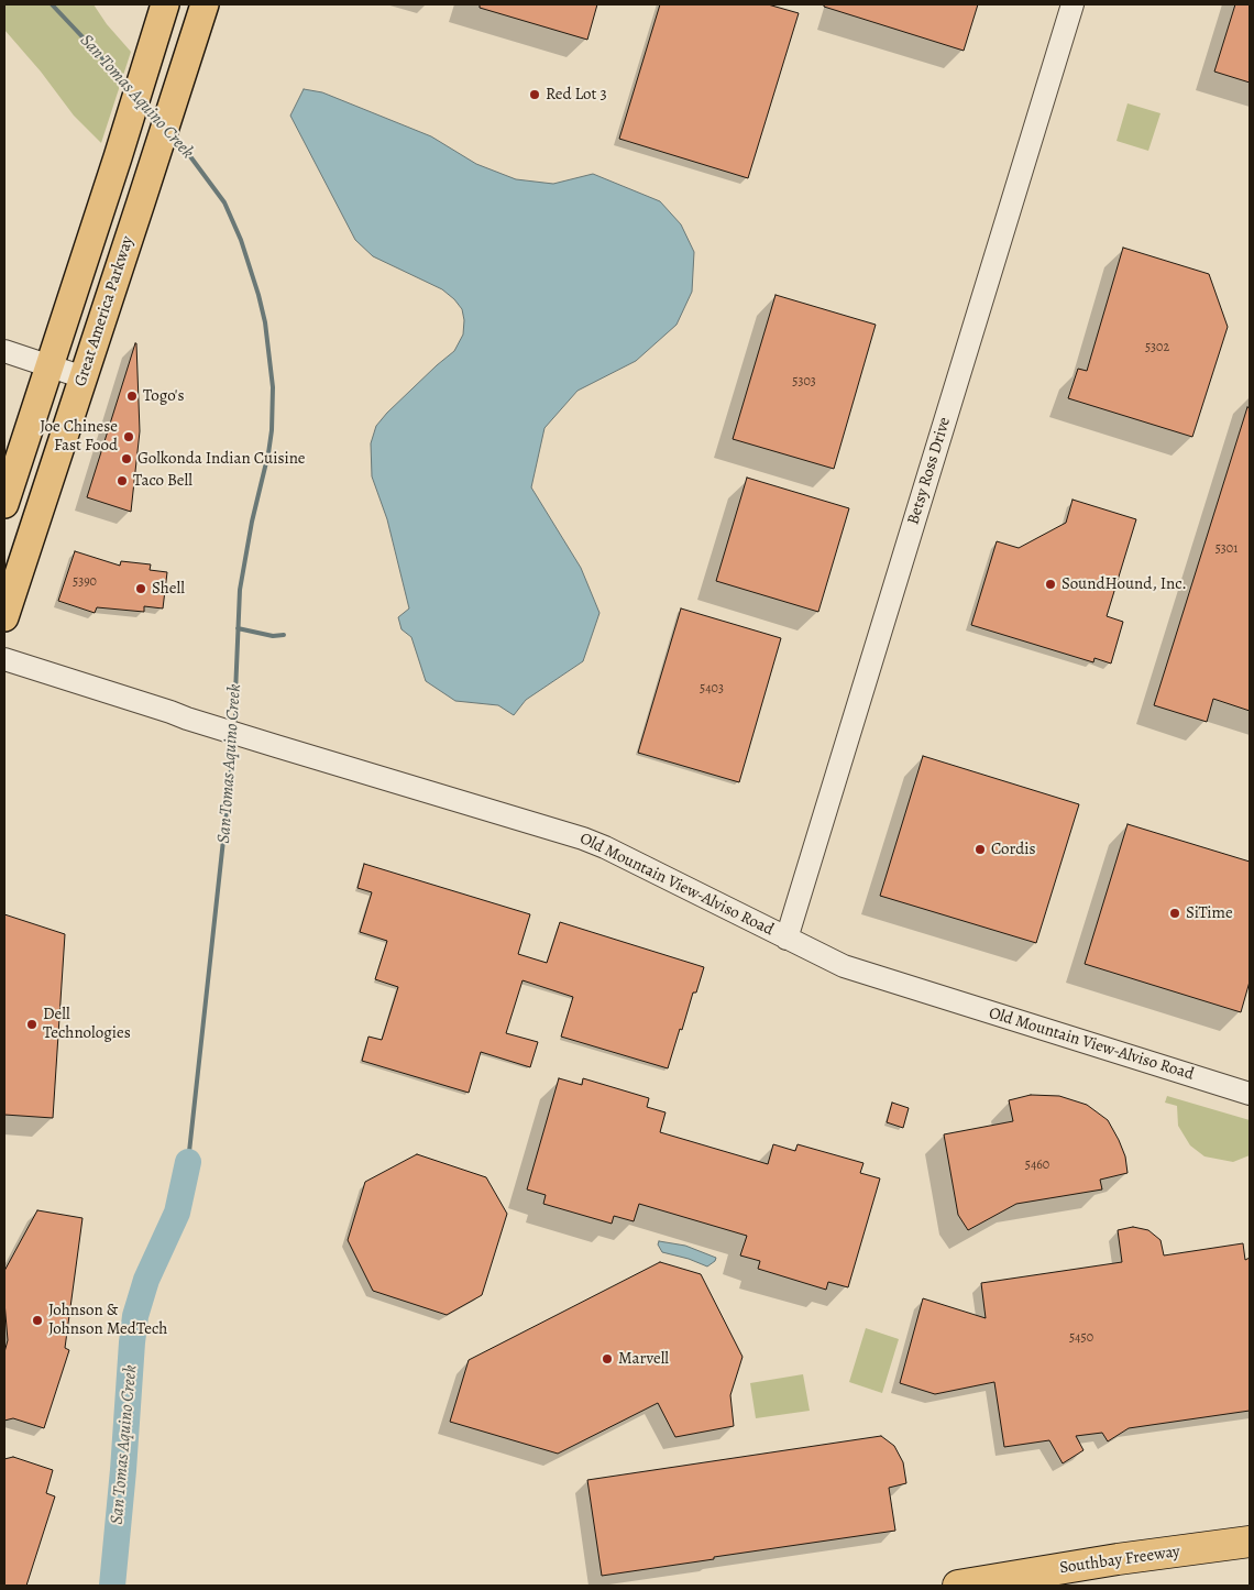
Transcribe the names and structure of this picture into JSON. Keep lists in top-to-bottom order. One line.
{"streets":{"highway":["Southbay Freeway"],"main road":["Great America Parkway"],"street":["Betsy Ross Drive","Old Mountain View-Alviso Road"]},"crossings":[["Betsy Ross Drive","Old Mountain View-Alviso Road"]],"water":["San Tomas Aquino Creek"],"places":["Red Lot 3","Togo's","Joe Chinese Fast Food","Golkonda Indian Cuisine","Taco Bell","SoundHound, Inc.","Shell","Cordis","SiTime","Dell Technologies","Johnson & Johnson MedTech","Marvell"],"house_numbers":["5302","5303","5301","5390","5403","5460","5450"]}
